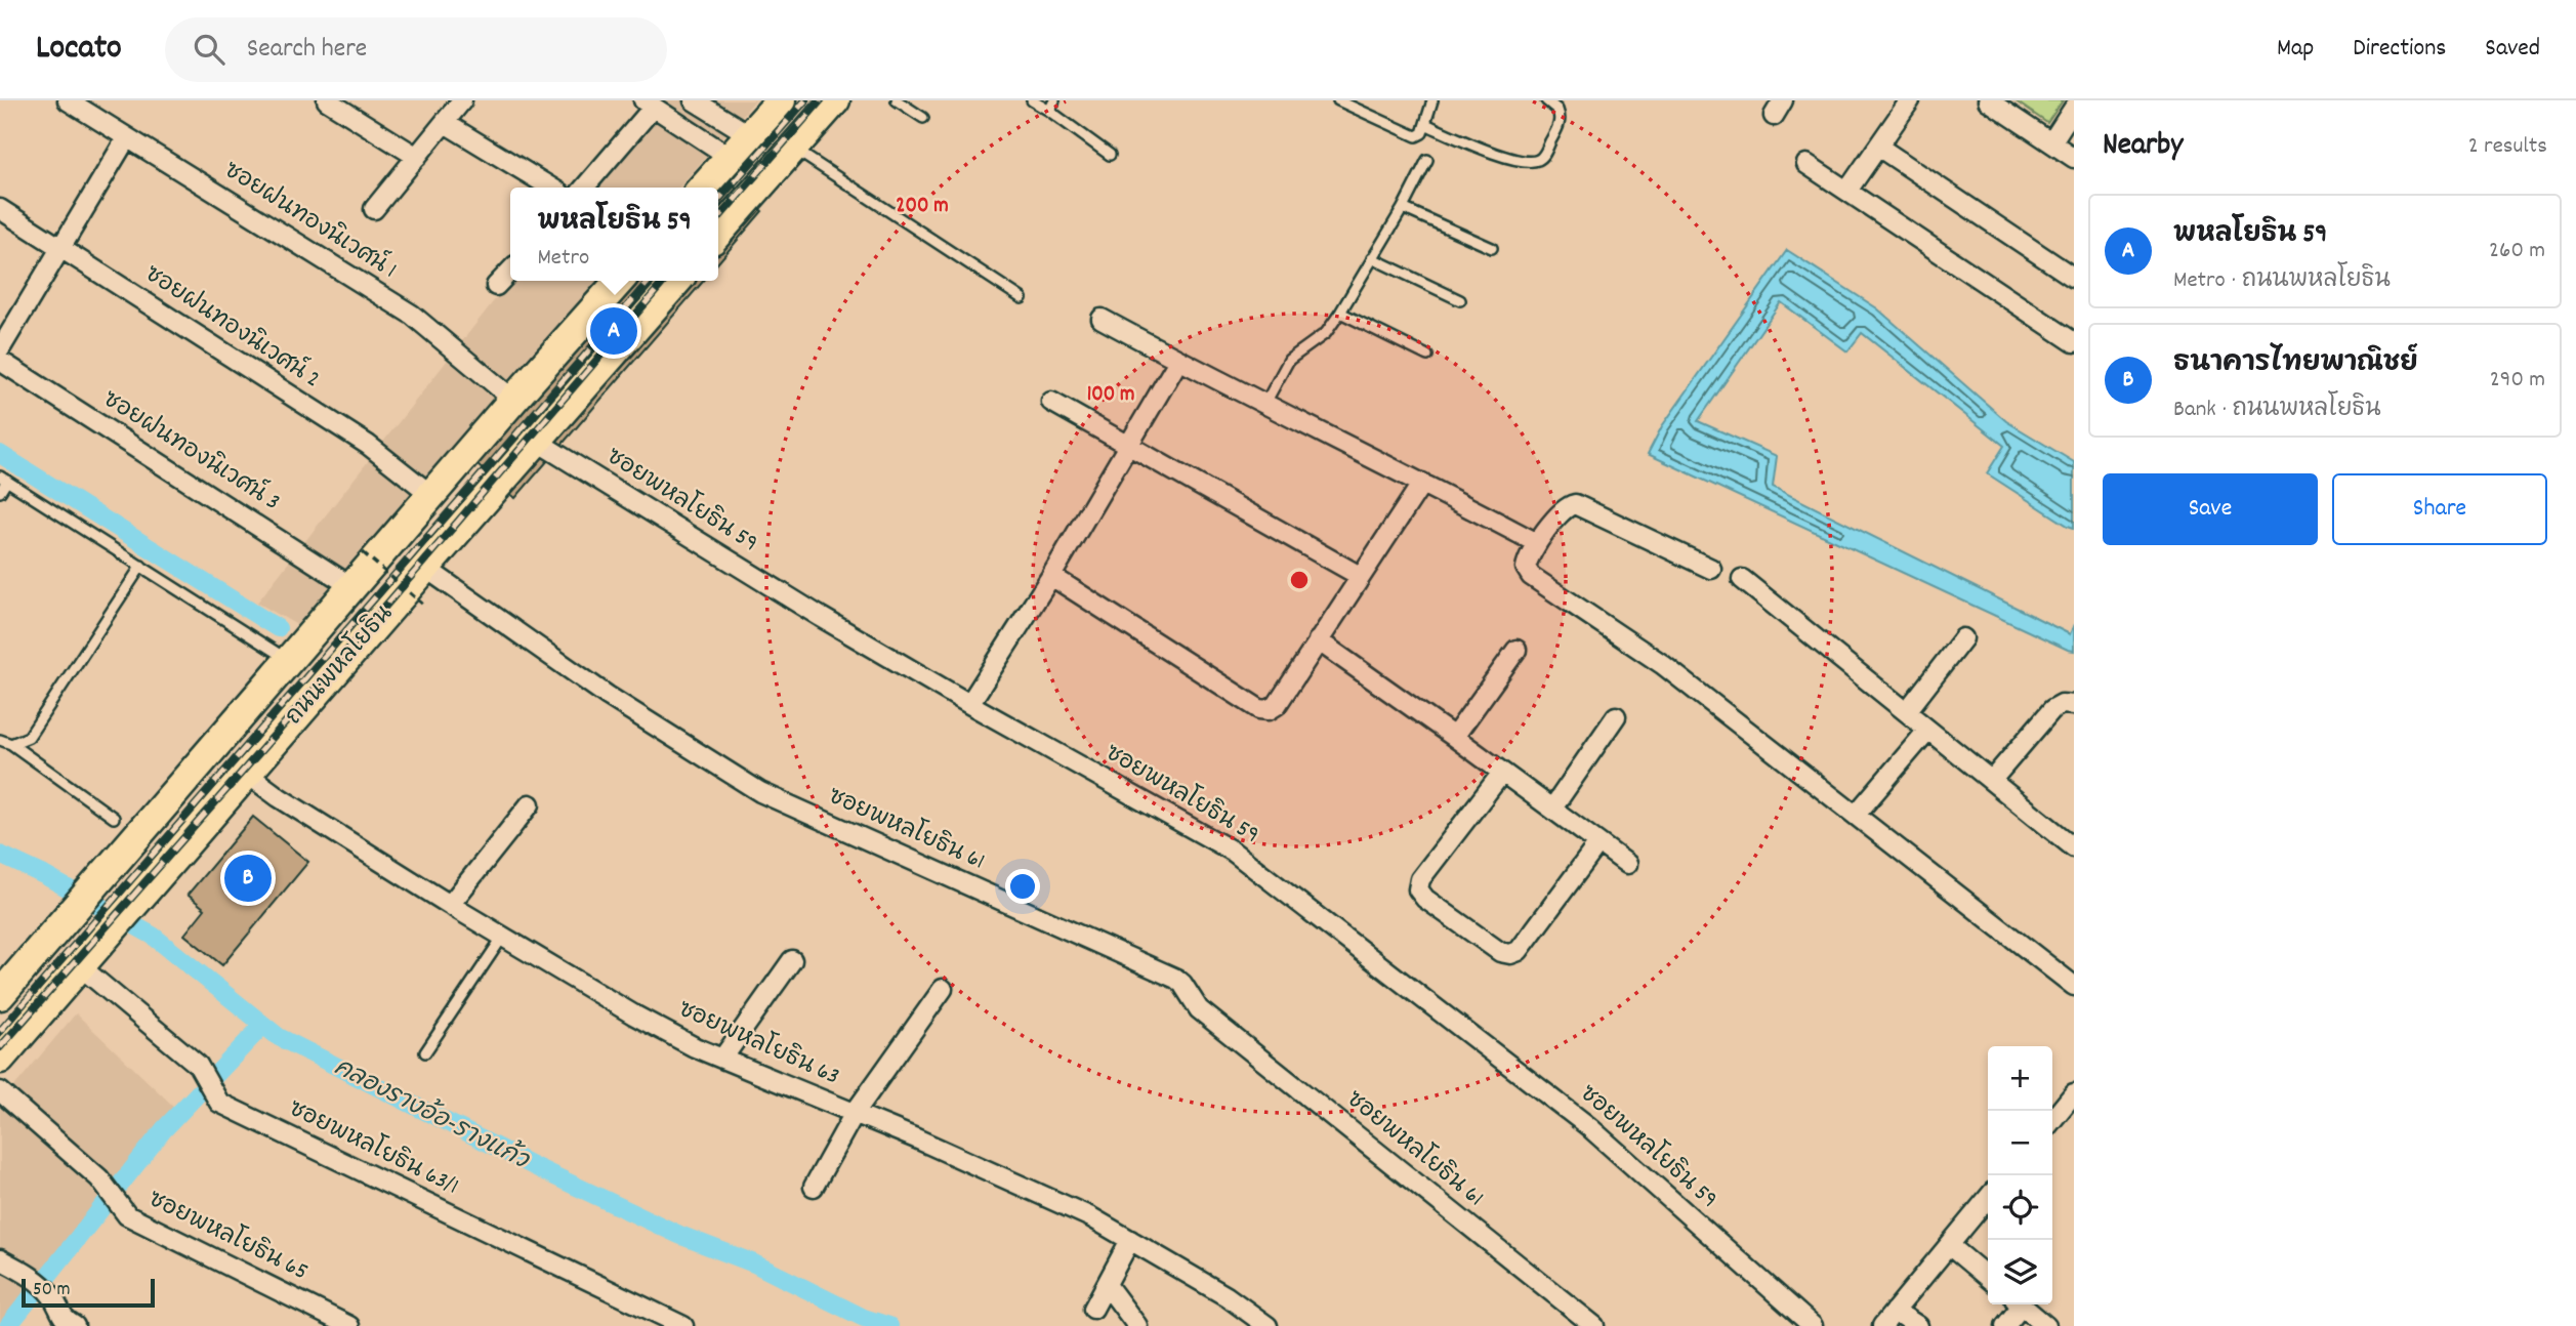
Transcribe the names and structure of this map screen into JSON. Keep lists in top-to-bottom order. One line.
{"streets":{"main road":["ถนนพหลโยธิน"],"street":["ซอยฝนทองนิเวศน์ 1","ซอยฝนทองนิเวศน์ 2","ซอยฝนทองนิเวศน์ 3","ซอยพหลโยธิน 59","ซอยพหลโยธิน 61","ซอยพหลโยธิน 63","ซอยพหลโยธิน 63/1","ซอยพหลโยธิน 65"]},"crossings":[["ซอยฝนทองนิเวศน์ 1","ถนนพหลโยธิน"],["ซอยฝนทองนิเวศน์ 2","ถนนพหลโยธิน"],["ซอยฝนทองนิเวศน์ 3","ถนนพหลโยธิน"],["ซอยพหลโยธิน 59","ถนนพหลโยธิน"],["ถนนพหลโยธิน","ซอยพหลโยธิน 61"],["ถนนพหลโยธิน","ซอยพหลโยธิน 63"],["ถนนพหลโยธิน","ซอยพหลโยธิน 63/1"]],"water":["คลองรางอ้อ-รางแก้ว"],"scale_bar":"50 m","page":{"header":"Locato","search":"Search here","nav":["Map","Directions","Saved"],"heading":["Nearby","2 results"],"popup":["พหลโยธิน 59","Metro"],"list":[{"mark":"A","name":"พหลโยธิน 59","note":"Metro · ถนนพหลโยธิน","value":"260 m"},{"mark":"B","name":"ธนาคารไทยพาณิชย์","note":"Bank · ถนนพหลโยธิน","value":"290 m"}],"pins":["A","B"],"buttons":["Save","Share"],"map_buttons":["+","−"],"scale":"50 m"},"rings":["200 m","100 m"]}
